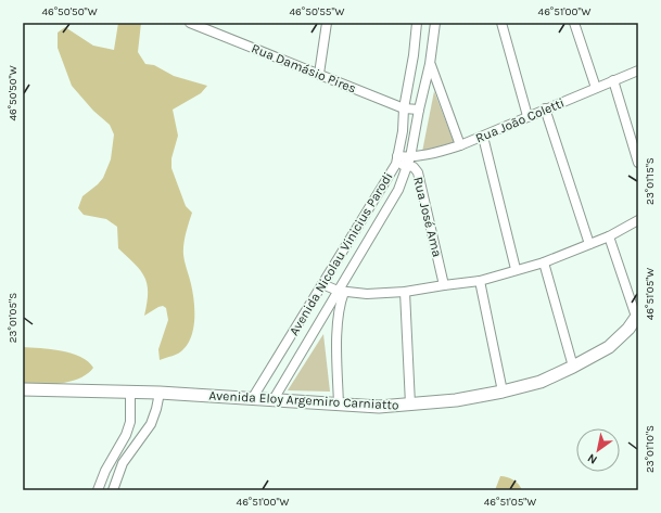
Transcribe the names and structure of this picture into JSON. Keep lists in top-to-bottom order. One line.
{"streets":{"street":["Rua Damásio Pires","Rua João Coletti","Rua José Ama","Avenida Nicolau Vinicius Parodi","Avenida Eloy Argemiro Carniatto"]},"crossings":[["Rua Damásio Pires","Avenida Nicolau Vinicius Parodi"],["Rua João Coletti","Rua José Ama"],["Rua João Coletti","Avenida Nicolau Vinicius Parodi"],["Rua José Ama","Avenida Nicolau Vinicius Parodi"],["Avenida Nicolau Vinicius Parodi","Avenida Eloy Argemiro Carniatto"]],"north":"bottom left","coordinates":["46°50'50\"W","46°50'55\"W","46°51'00\"W","23°01'15\"S","46°51'05\"W","23°01'05\"S","23°01'10\"S"]}
